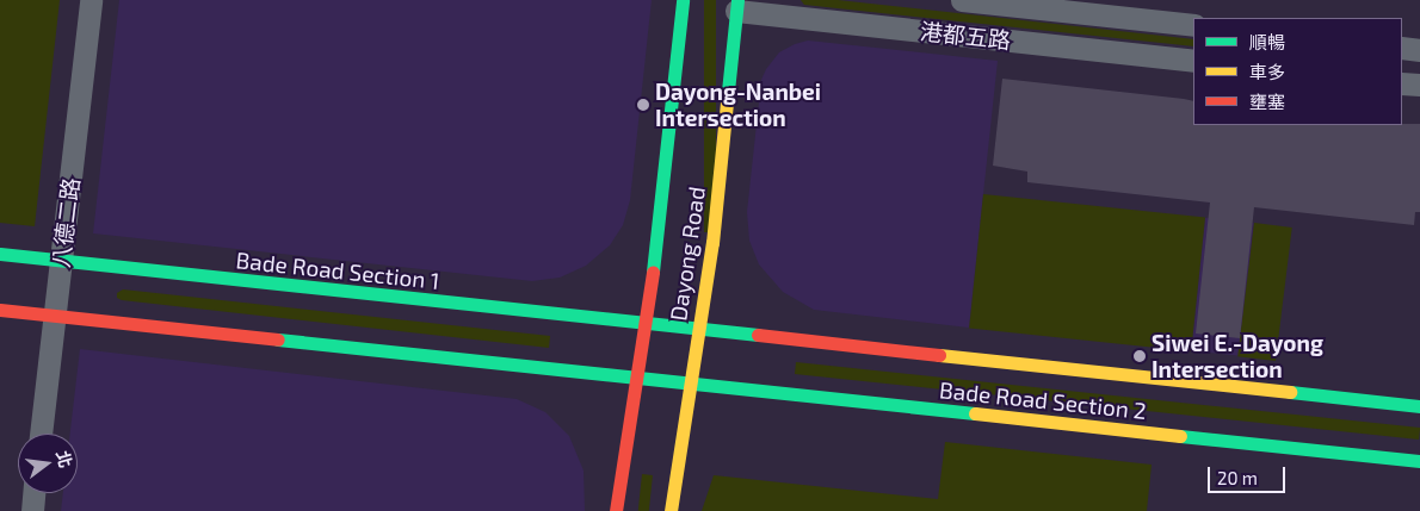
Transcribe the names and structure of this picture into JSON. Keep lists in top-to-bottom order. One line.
{"streets":{"street":["港都五路","八德二路","Dayong Road","Bade Road Section 1","Bade Road Section 2"]},"crossings":[["港都五路","Dayong Road"],["八德二路","Bade Road Section 1"],["Dayong Road","Bade Road Section 1"],["Dayong Road","Bade Road Section 2"],["Bade Road Section 1","Bade Road Section 2"]],"places":["Dayong-Nanbei Intersection","Siwei E.-Dayong Intersection"],"legend":["順暢","車多","壅塞"],"scale_bar":"20 m","north":"right"}
